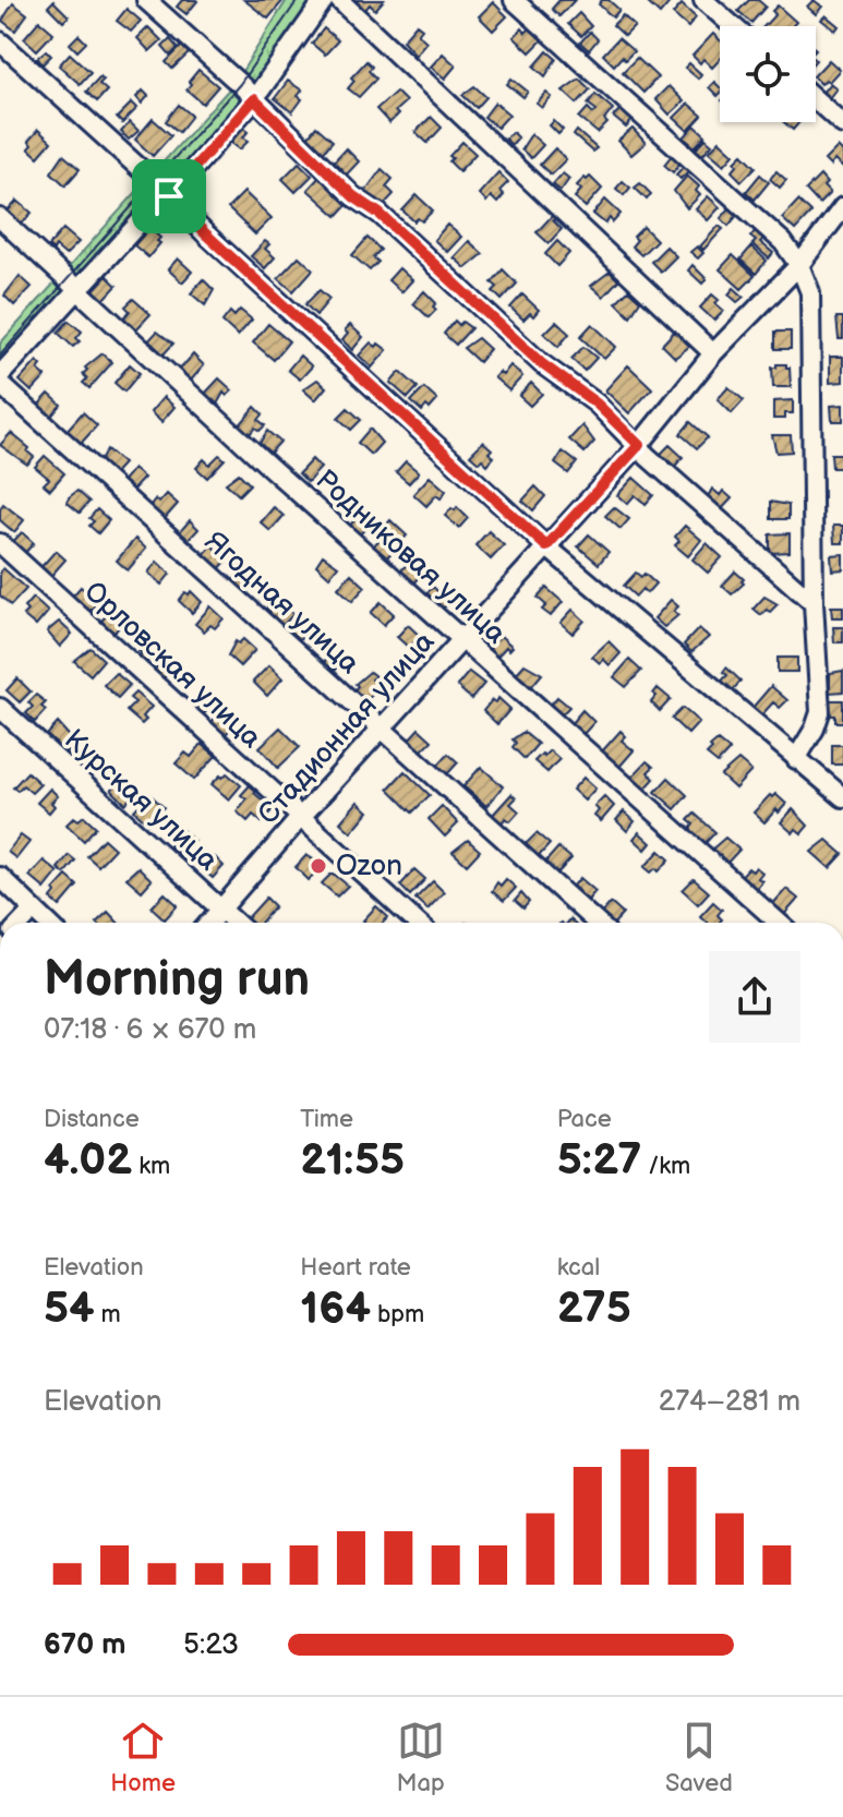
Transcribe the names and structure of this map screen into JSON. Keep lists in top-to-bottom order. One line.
{"streets":{"street":["Родниковая улица","Ягодная улица","Орловская улица","Стадионная улица","Курская улица"]},"crossings":[["Родниковая улица","Стадионная улица"],["Ягодная улица","Стадионная улица"],["Орловская улица","Стадионная улица"],["Стадионная улица","Курская улица"]],"places":["Ozon"],"page":{"heading":["Morning run","07:18 · 6 × 670 m"],"stats":[["Distance","4.02 km"],["Time","21:55"],["Pace","5:27 /km"],["Elevation","54 m"],["Heart rate","164 bpm"],["kcal","275"]],"chart":["Elevation","274–281 m"],"list":[{"name":"670 m","note":"5:23"}],"tabs":["Home","Map","Saved"]}}
